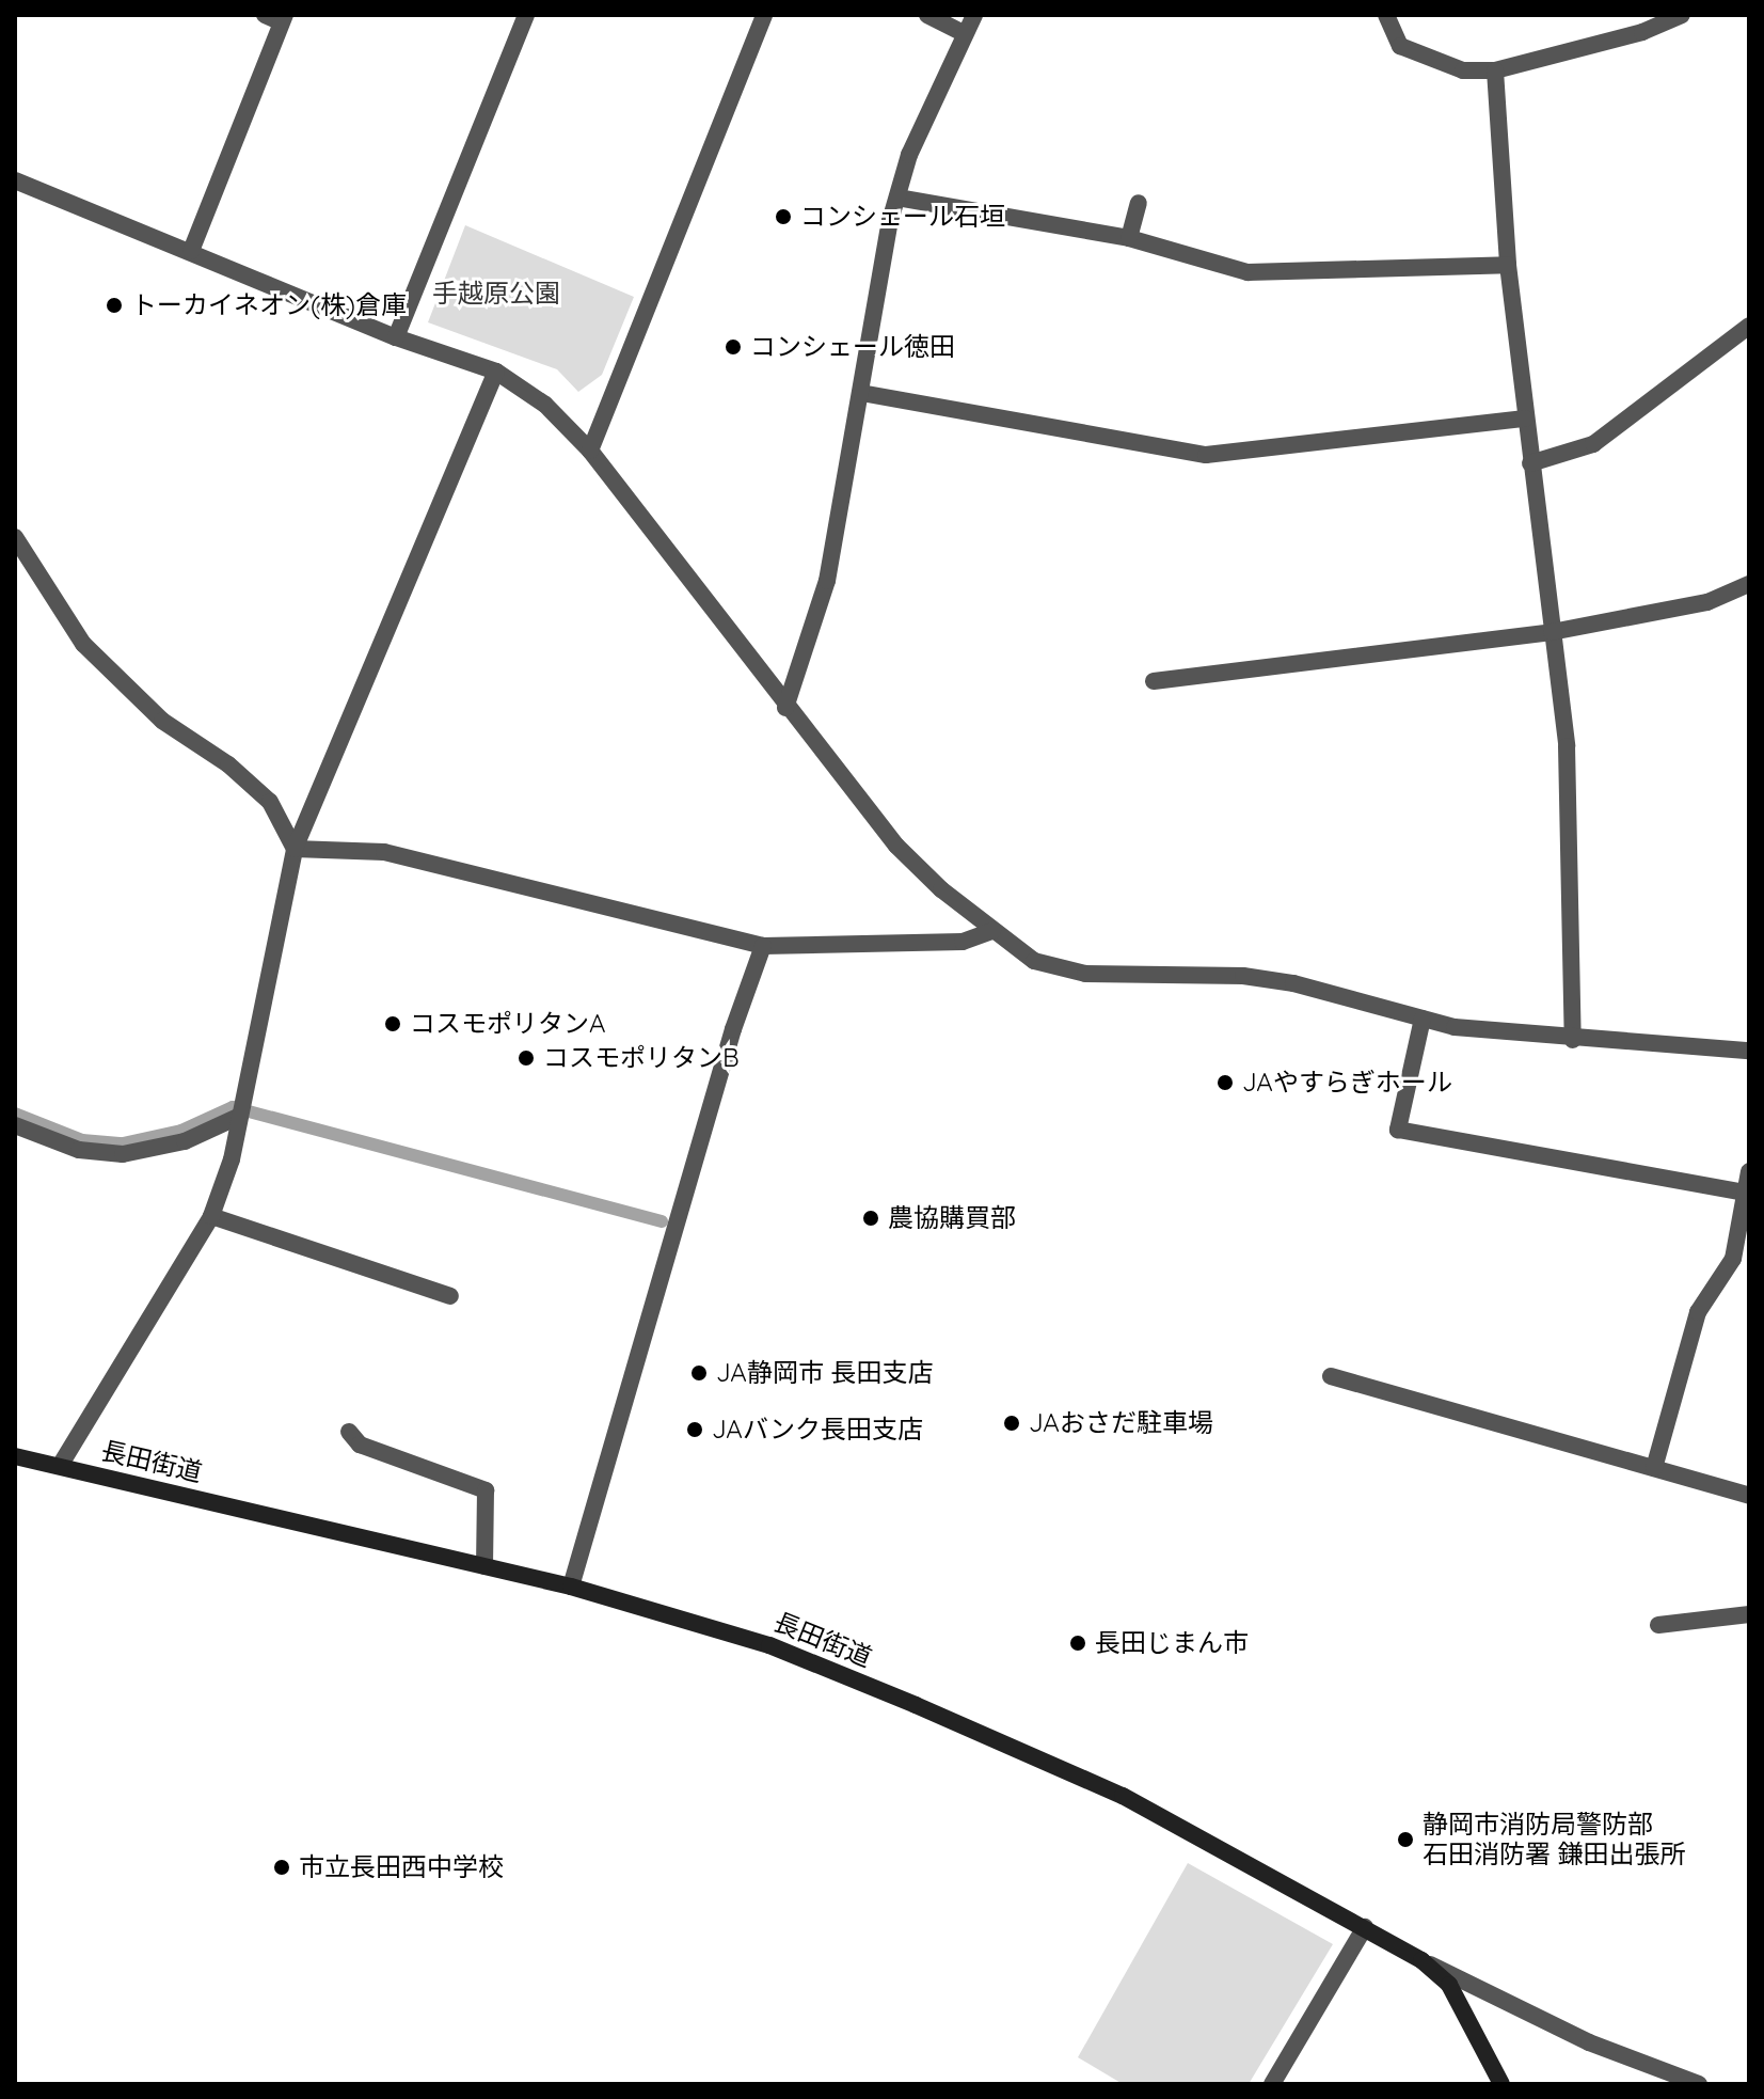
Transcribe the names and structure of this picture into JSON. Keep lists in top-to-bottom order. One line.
{"streets":{"main road":["長田街道"]},"parks":["手越原公園"],"places":["コンシェール石垣","トーカイネオン(株)倉庫","コンシェール徳田","コスモポリタンA","コスモポリタンB","JAやすらぎホール","農協購買部","JA静岡市 長田支店","JAおさだ駐車場","JAバンク長田支店","長田じまん市","静岡市消防局警防部 石田消防署 鎌田出張所","市立長田西中学校"]}
